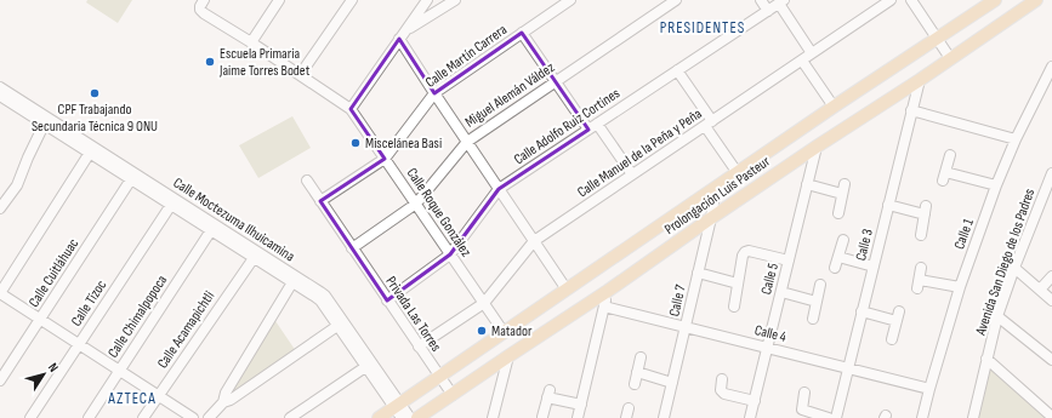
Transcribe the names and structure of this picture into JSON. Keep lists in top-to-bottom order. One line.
{"streets":{"main road":["Prolongación Luis Pasteur"],"street":["Calle Martín Carrera","Miguel Alemán Váldez","Calle Adolfo Ruiz Cortines","Calle Manuel de la Peña y Peña","Calle Roque González","Calle Moctezuma Ilhuicamina","Calle 1","Calle 3","Avenida San Diego de los Padres","Calle Cuitláhuac","Calle 5","Calle 7","Calle Tízoc","Privada Las Torres","Calle Chimalpopoca","Calle Acamapichtli","Calle 4"]},"crossings":[["Calle Martín Carrera","Calle Roque González"],["Calle Martín Carrera","Privada Las Torres"],["Miguel Alemán Váldez","Calle Roque González"],["Miguel Alemán Váldez","Privada Las Torres"],["Calle Adolfo Ruiz Cortines","Calle Roque González"],["Calle Adolfo Ruiz Cortines","Privada Las Torres"],["Calle Manuel de la Peña y Peña","Calle Roque González"],["Calle Manuel de la Peña y Peña","Privada Las Torres"],["Prolongación Luis Pasteur","Calle Roque González"],["Prolongación Luis Pasteur","Calle Moctezuma Ilhuicamina"],["Prolongación Luis Pasteur","Calle 3"],["Prolongación Luis Pasteur","Calle 5"],["Prolongación Luis Pasteur","Calle 7"],["Prolongación Luis Pasteur","Privada Las Torres"],["Calle Moctezuma Ilhuicamina","Calle Cuitláhuac"],["Calle Moctezuma Ilhuicamina","Calle Tízoc"],["Calle Moctezuma Ilhuicamina","Calle Chimalpopoca"],["Calle Moctezuma Ilhuicamina","Calle Acamapichtli"],["Calle 1","Calle 4"],["Calle 3","Calle 4"],["Calle 5","Calle 4"],["Calle 7","Calle 4"]],"districts":["PRESIDENTES","AZTECA"],"places":["Escuela Primaria Jaime Torres Bodet","CPF Trabajando Secundaria Técnica 9 ONU","Miscelánea Basi","Matador"],"north":"top right"}
